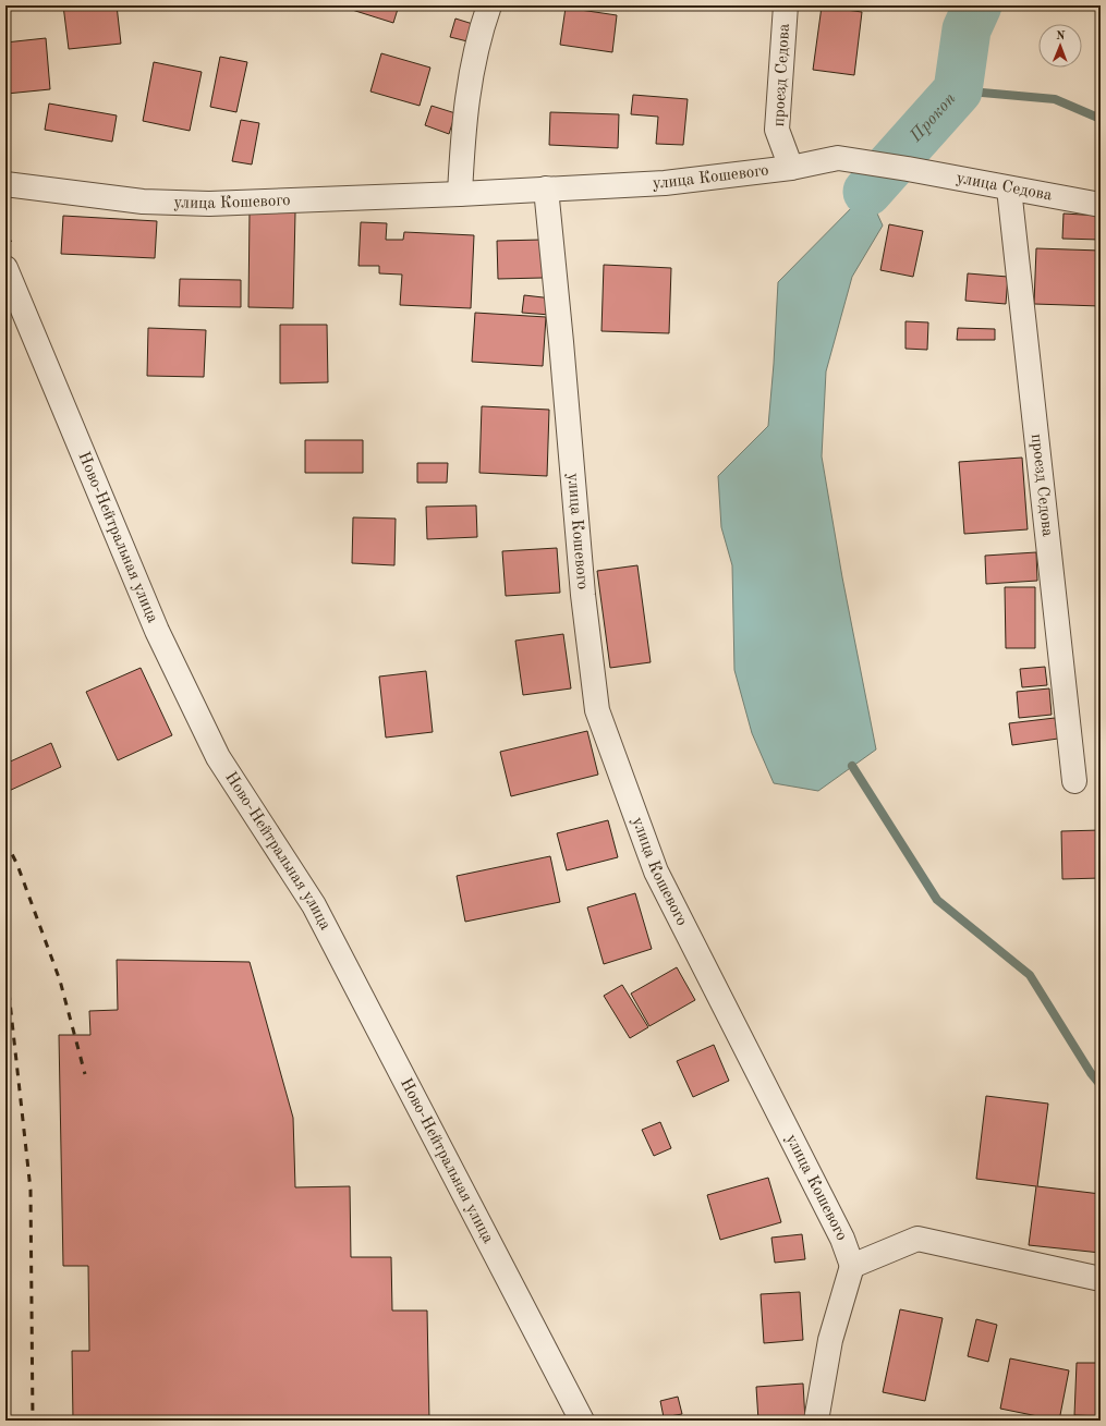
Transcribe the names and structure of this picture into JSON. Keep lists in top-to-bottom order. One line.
{"streets":{"street":["проезд Седова","улица Кошевого","улица Седова","Ново-Нейтральная улица"]},"crossings":[["проезд Седова","улица Кошевого"],["проезд Седова","улица Седова"],["улица Кошевого","улица Седова"]],"water":["Прокоп"],"north":"top"}
